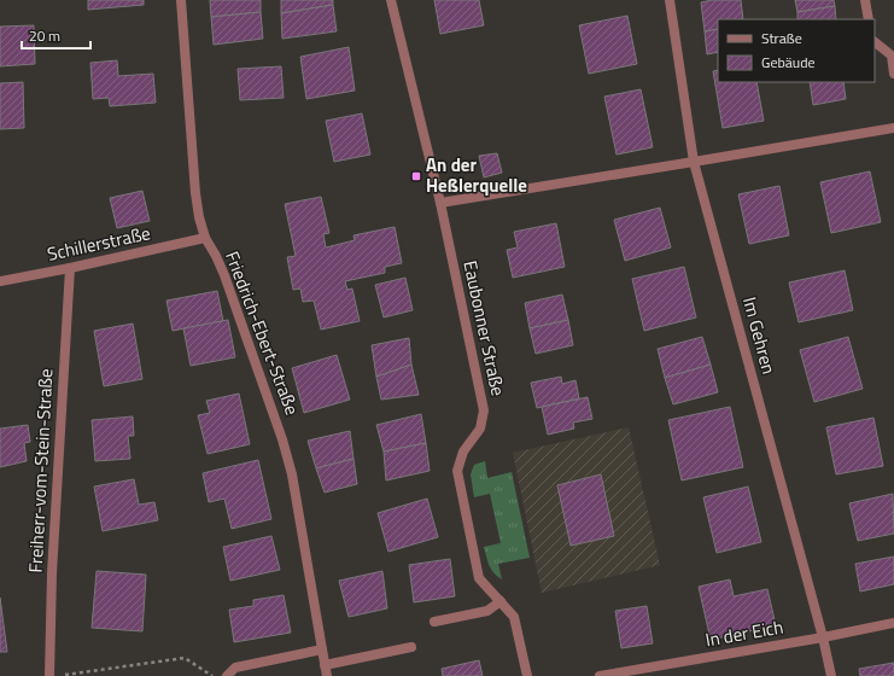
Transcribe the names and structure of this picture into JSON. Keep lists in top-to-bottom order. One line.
{"streets":{"street":["Schillerstraße","Eaubonner Straße","Friedrich-Ebert-Straße","Im Gehren","Freiherr-vom-Stein-Straße","In der Eich"]},"crossings":[["Schillerstraße","Friedrich-Ebert-Straße"],["Schillerstraße","Freiherr-vom-Stein-Straße"],["Im Gehren","In der Eich"]],"places":{"transit":["An der Heßlerquelle"]},"legend":["Straße","Gebäude"],"scale_bar":"20 m"}
